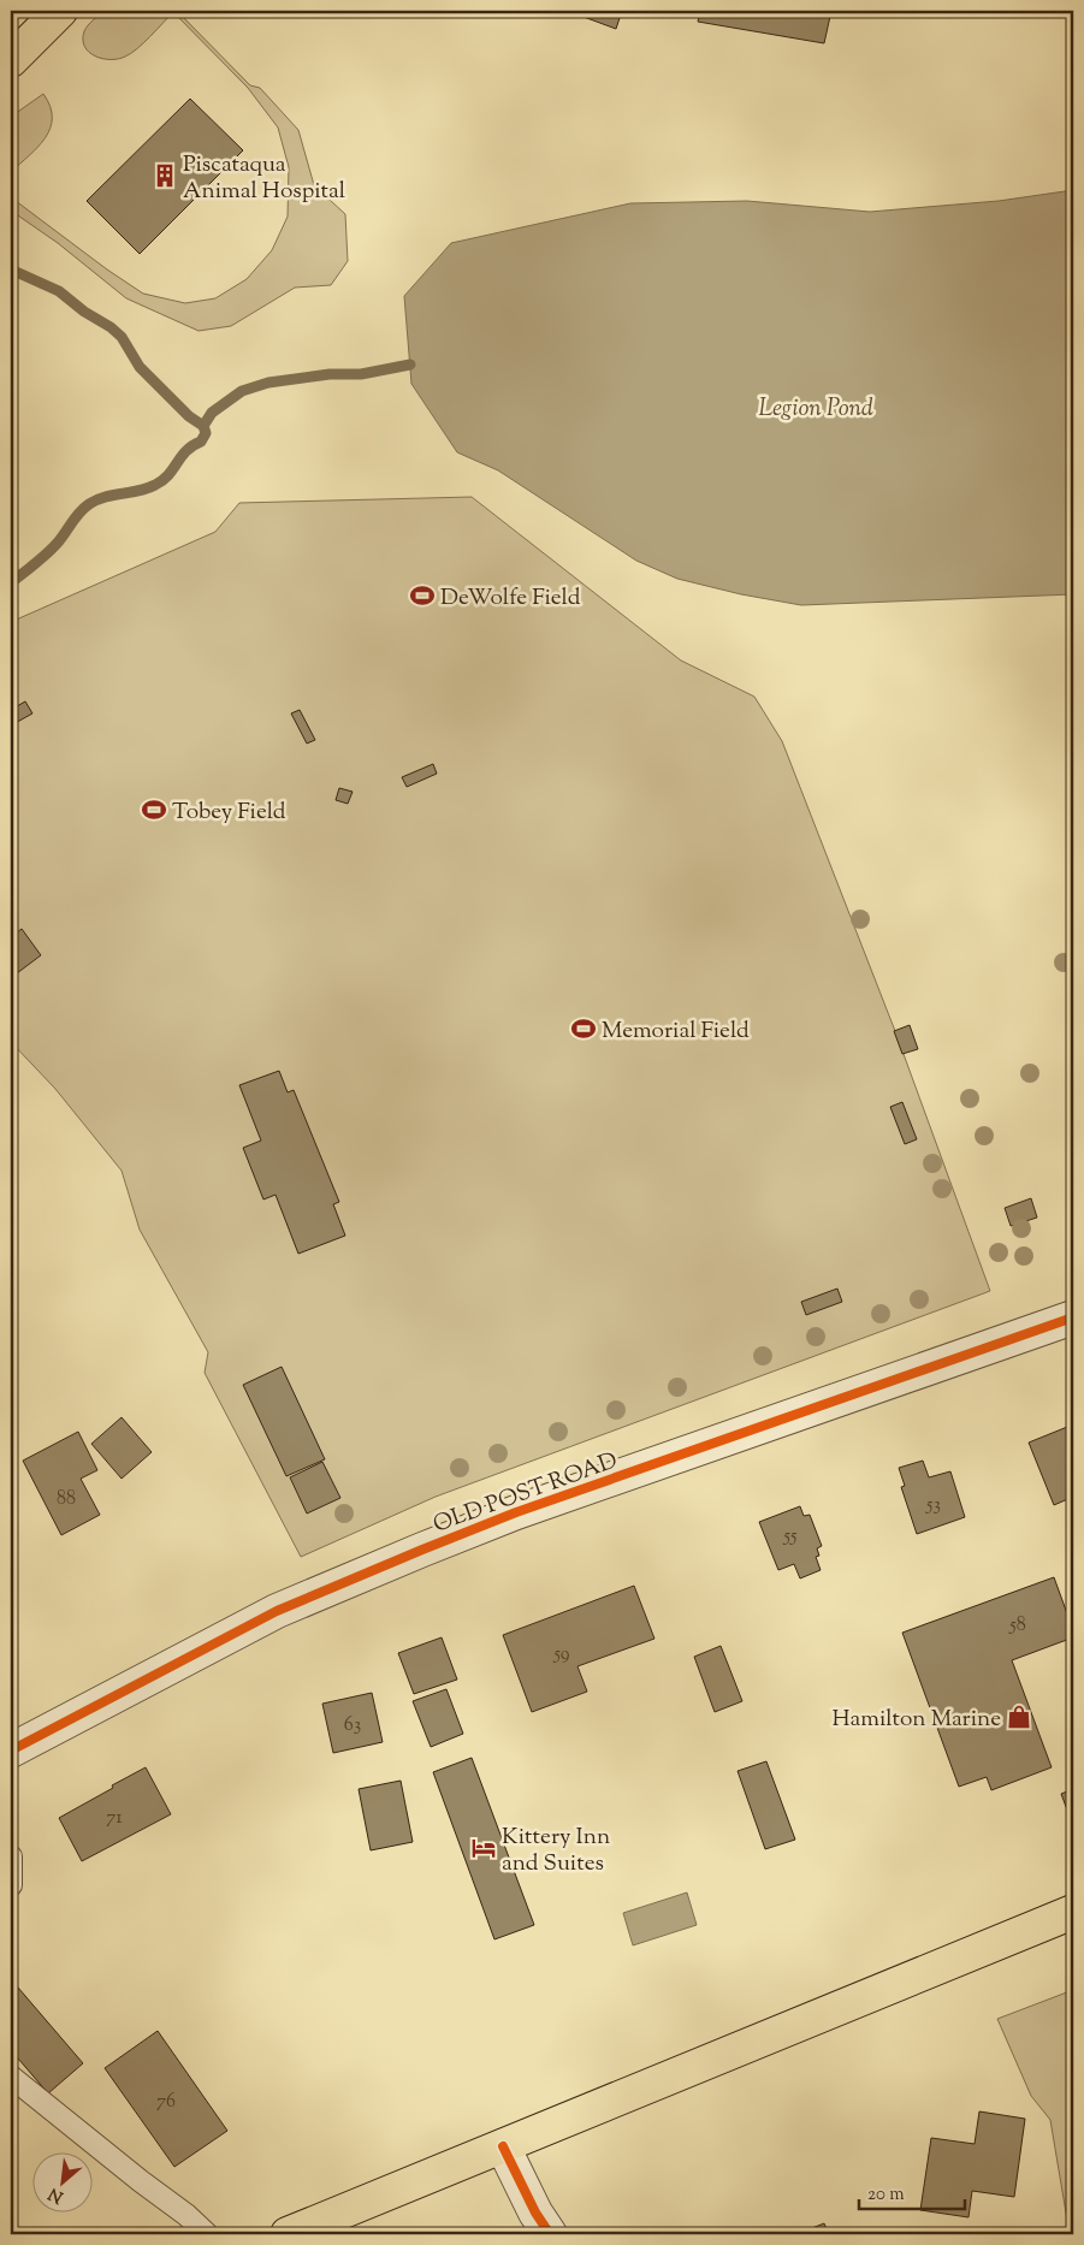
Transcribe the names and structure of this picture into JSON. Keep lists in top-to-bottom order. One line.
{"streets":{"street":["OLD POST ROAD"]},"water":["Legion Pond"],"places":{"building":["Piscataqua Animal Hospital"],"sports":["DeWolfe Field","Tobey Field","Memorial Field"],"shop":["Hamilton Marine"],"hotel":["Kittery Inn and Suites"]},"house_numbers":["88","53","55","58","59","63","71","76"],"scale_bar":"20 m","north":"bottom left"}
